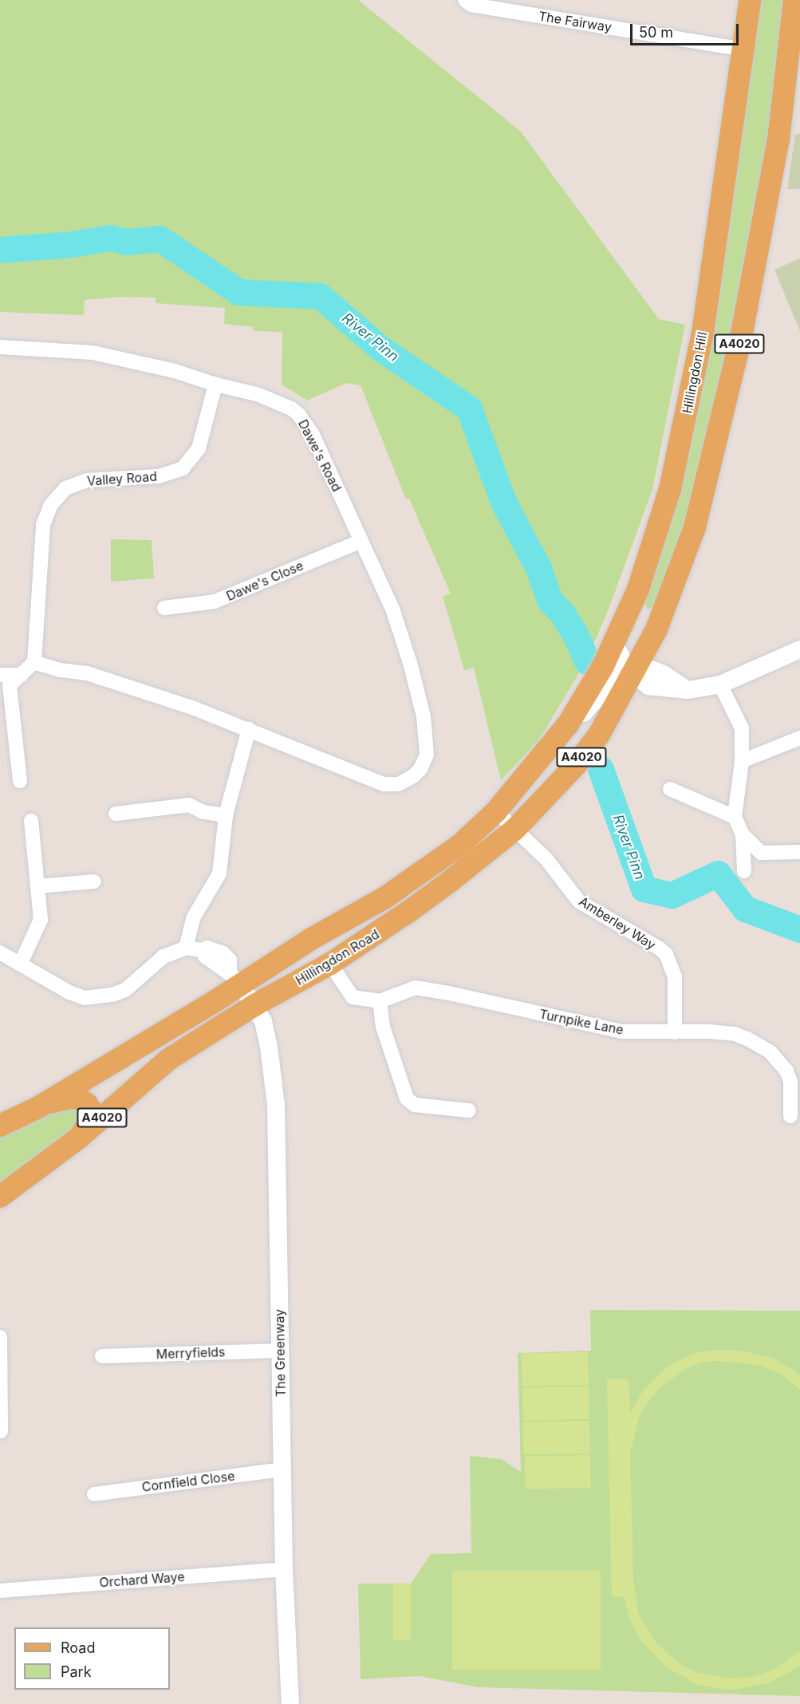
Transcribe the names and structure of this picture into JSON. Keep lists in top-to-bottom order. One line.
{"streets":{"main road":["A4020","Hillingdon Hill","Hillingdon Road"],"street":["The Fairway","Dawe's Road","Valley Road","Dawe's Close","Amberley Way","Turnpike Lane","Merryfields","The Greenway","Cornfield Close","Orchard Waye"]},"crossings":[["The Fairway","Hillingdon Hill"],["A4020","Hillingdon Hill"],["A4020","Amberley Way"],["A4020","Hillingdon Road"],["A4020","The Greenway"],["Dawe's Road","Valley Road"],["Dawe's Road","Dawe's Close"],["Amberley Way","Hillingdon Road"],["Amberley Way","Turnpike Lane"],["Hillingdon Road","The Greenway"],["Merryfields","The Greenway"],["The Greenway","Cornfield Close"],["The Greenway","Orchard Waye"]],"water":["River Pinn"],"legend":["Road","Park"],"scale_bar":"50 m"}
